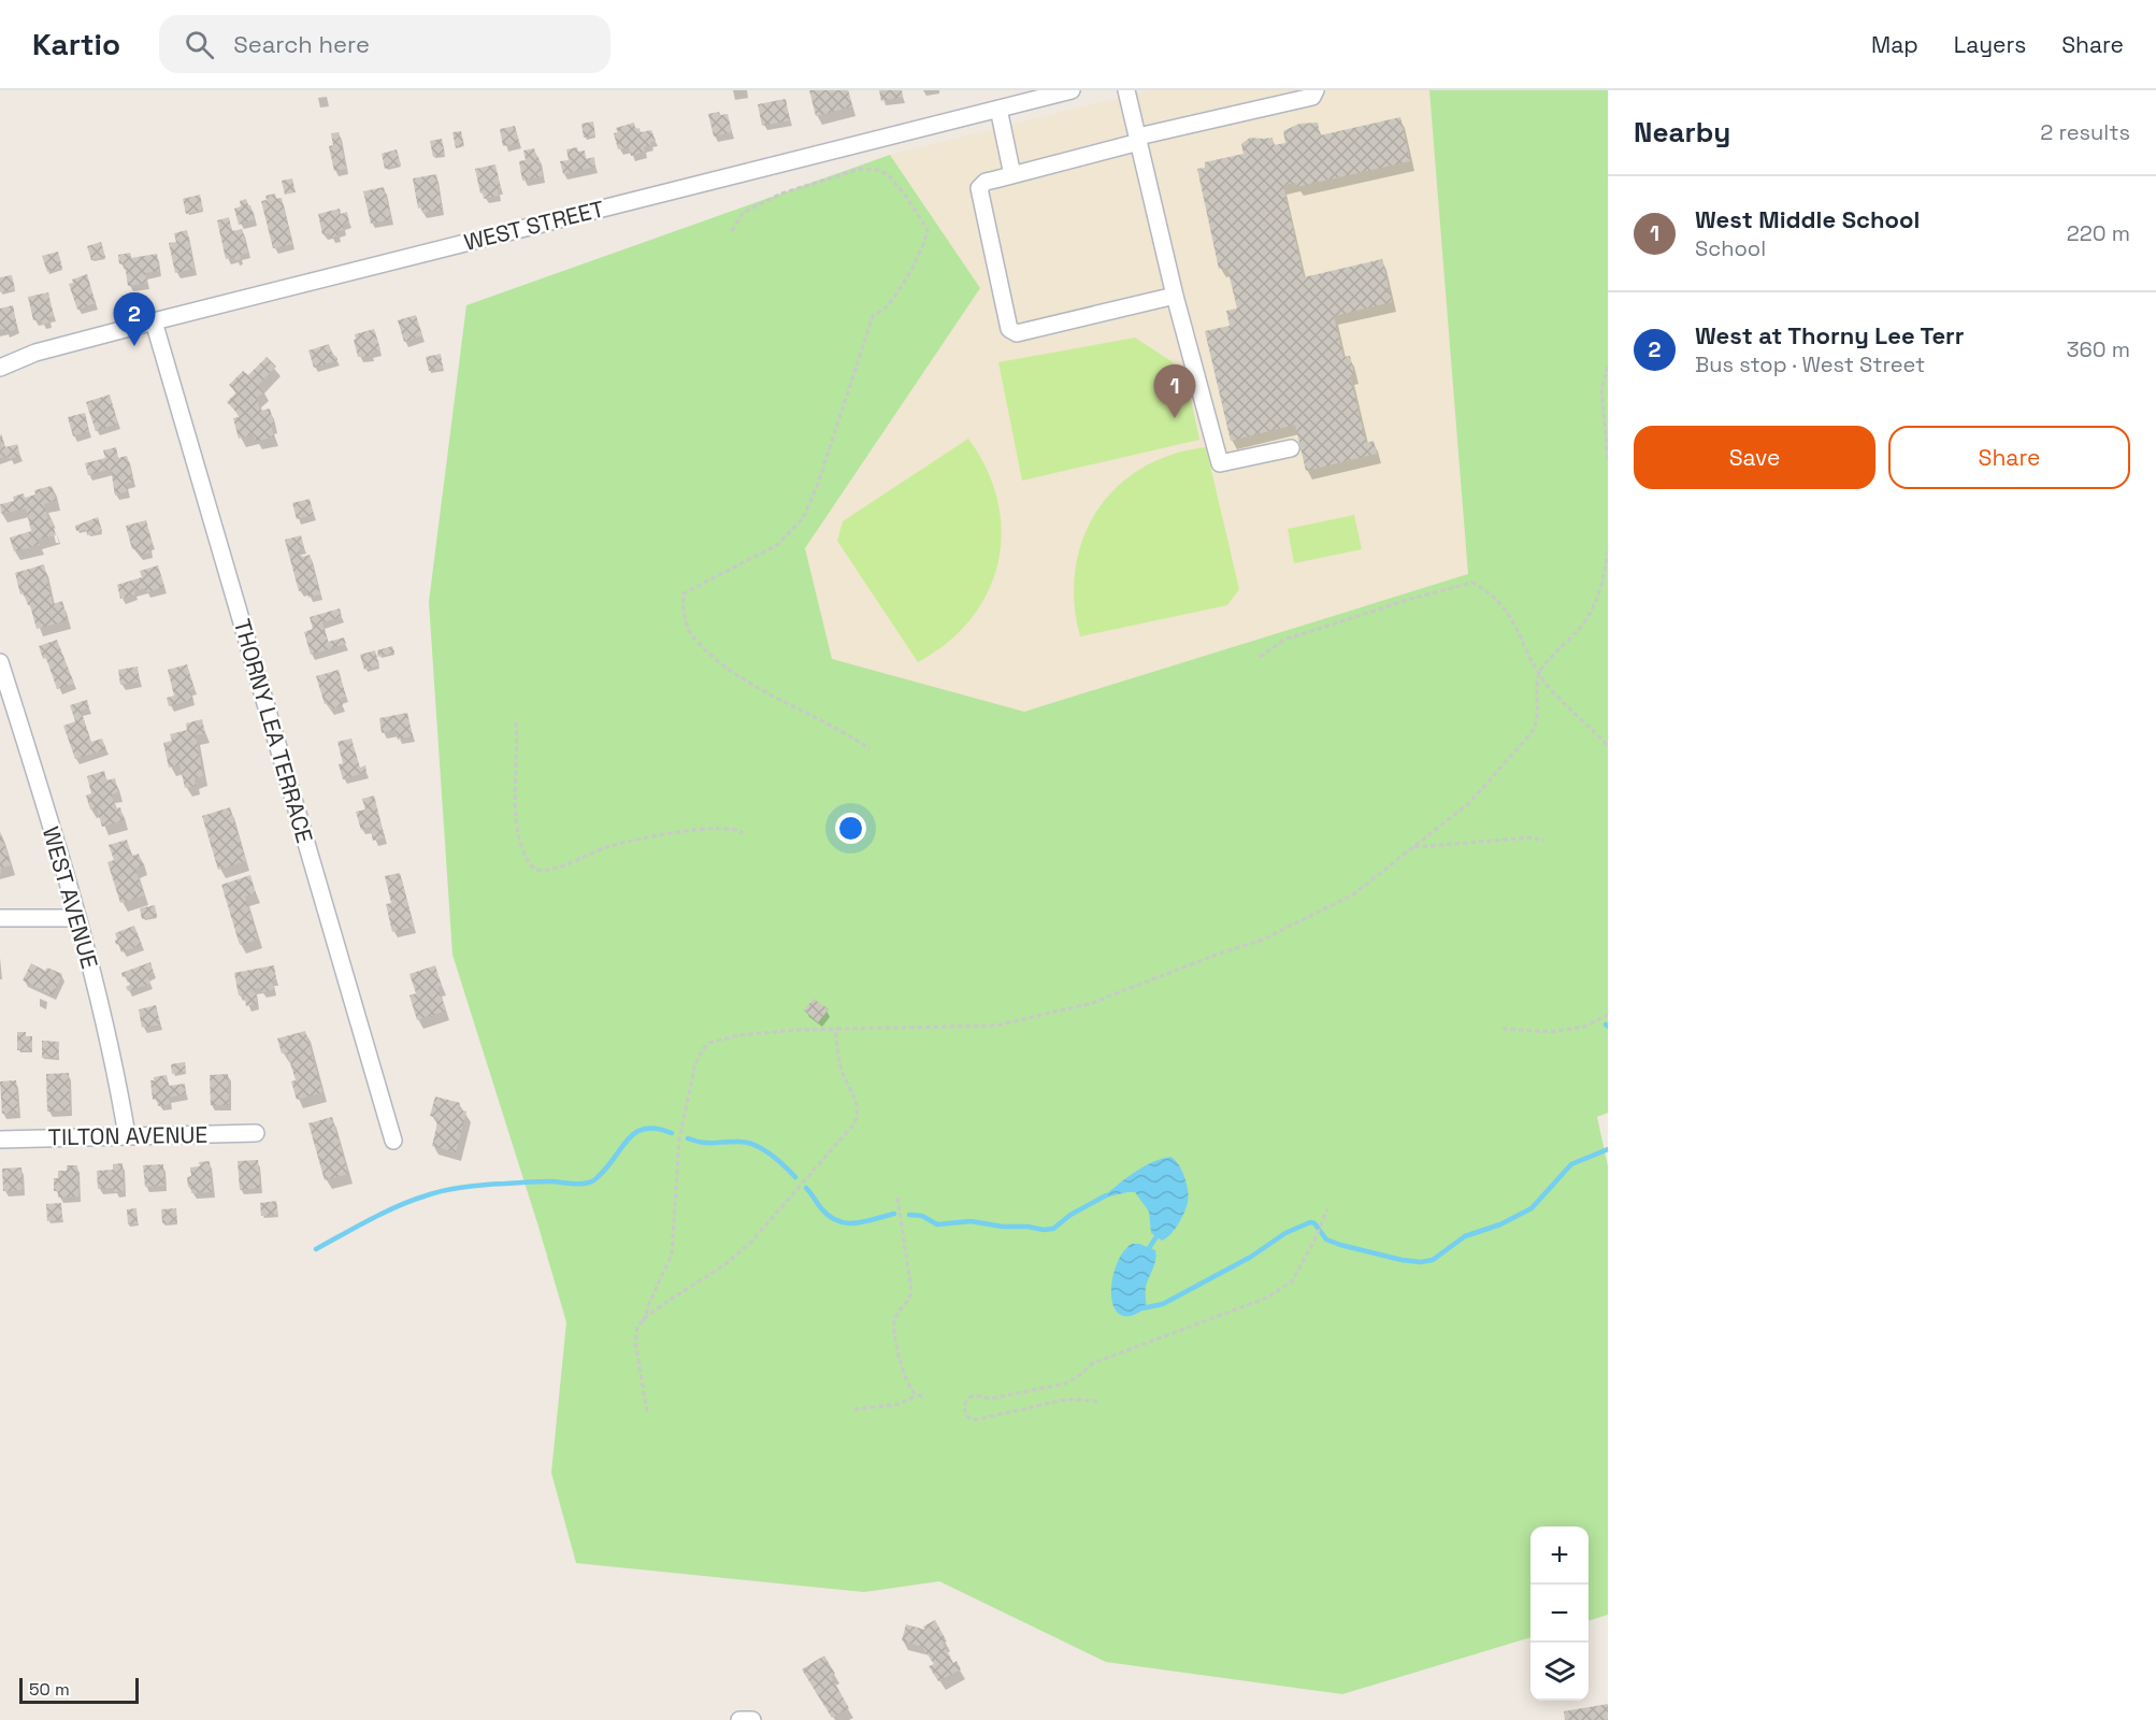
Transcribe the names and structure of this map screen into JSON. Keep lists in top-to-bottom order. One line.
{"streets":{"street":["WEST STREET","THORNY LEA TERRACE","WEST AVENUE","TILTON AVENUE"]},"crossings":[["WEST STREET","THORNY LEA TERRACE"],["WEST AVENUE","TILTON AVENUE"]],"scale_bar":"50 m","page":{"header":"Kartio","search":"Search here","nav":["Map","Layers","Share"],"heading":["Nearby","2 results"],"list":[{"mark":"1","name":"West Middle School","note":"School","value":"220 m"},{"mark":"2","name":"West at Thorny Lee Terr","note":"Bus stop · West Street","value":"360 m"}],"pins":["2","1"],"buttons":["Save","Share"],"map_buttons":["+","−"],"scale":"50 m"}}
